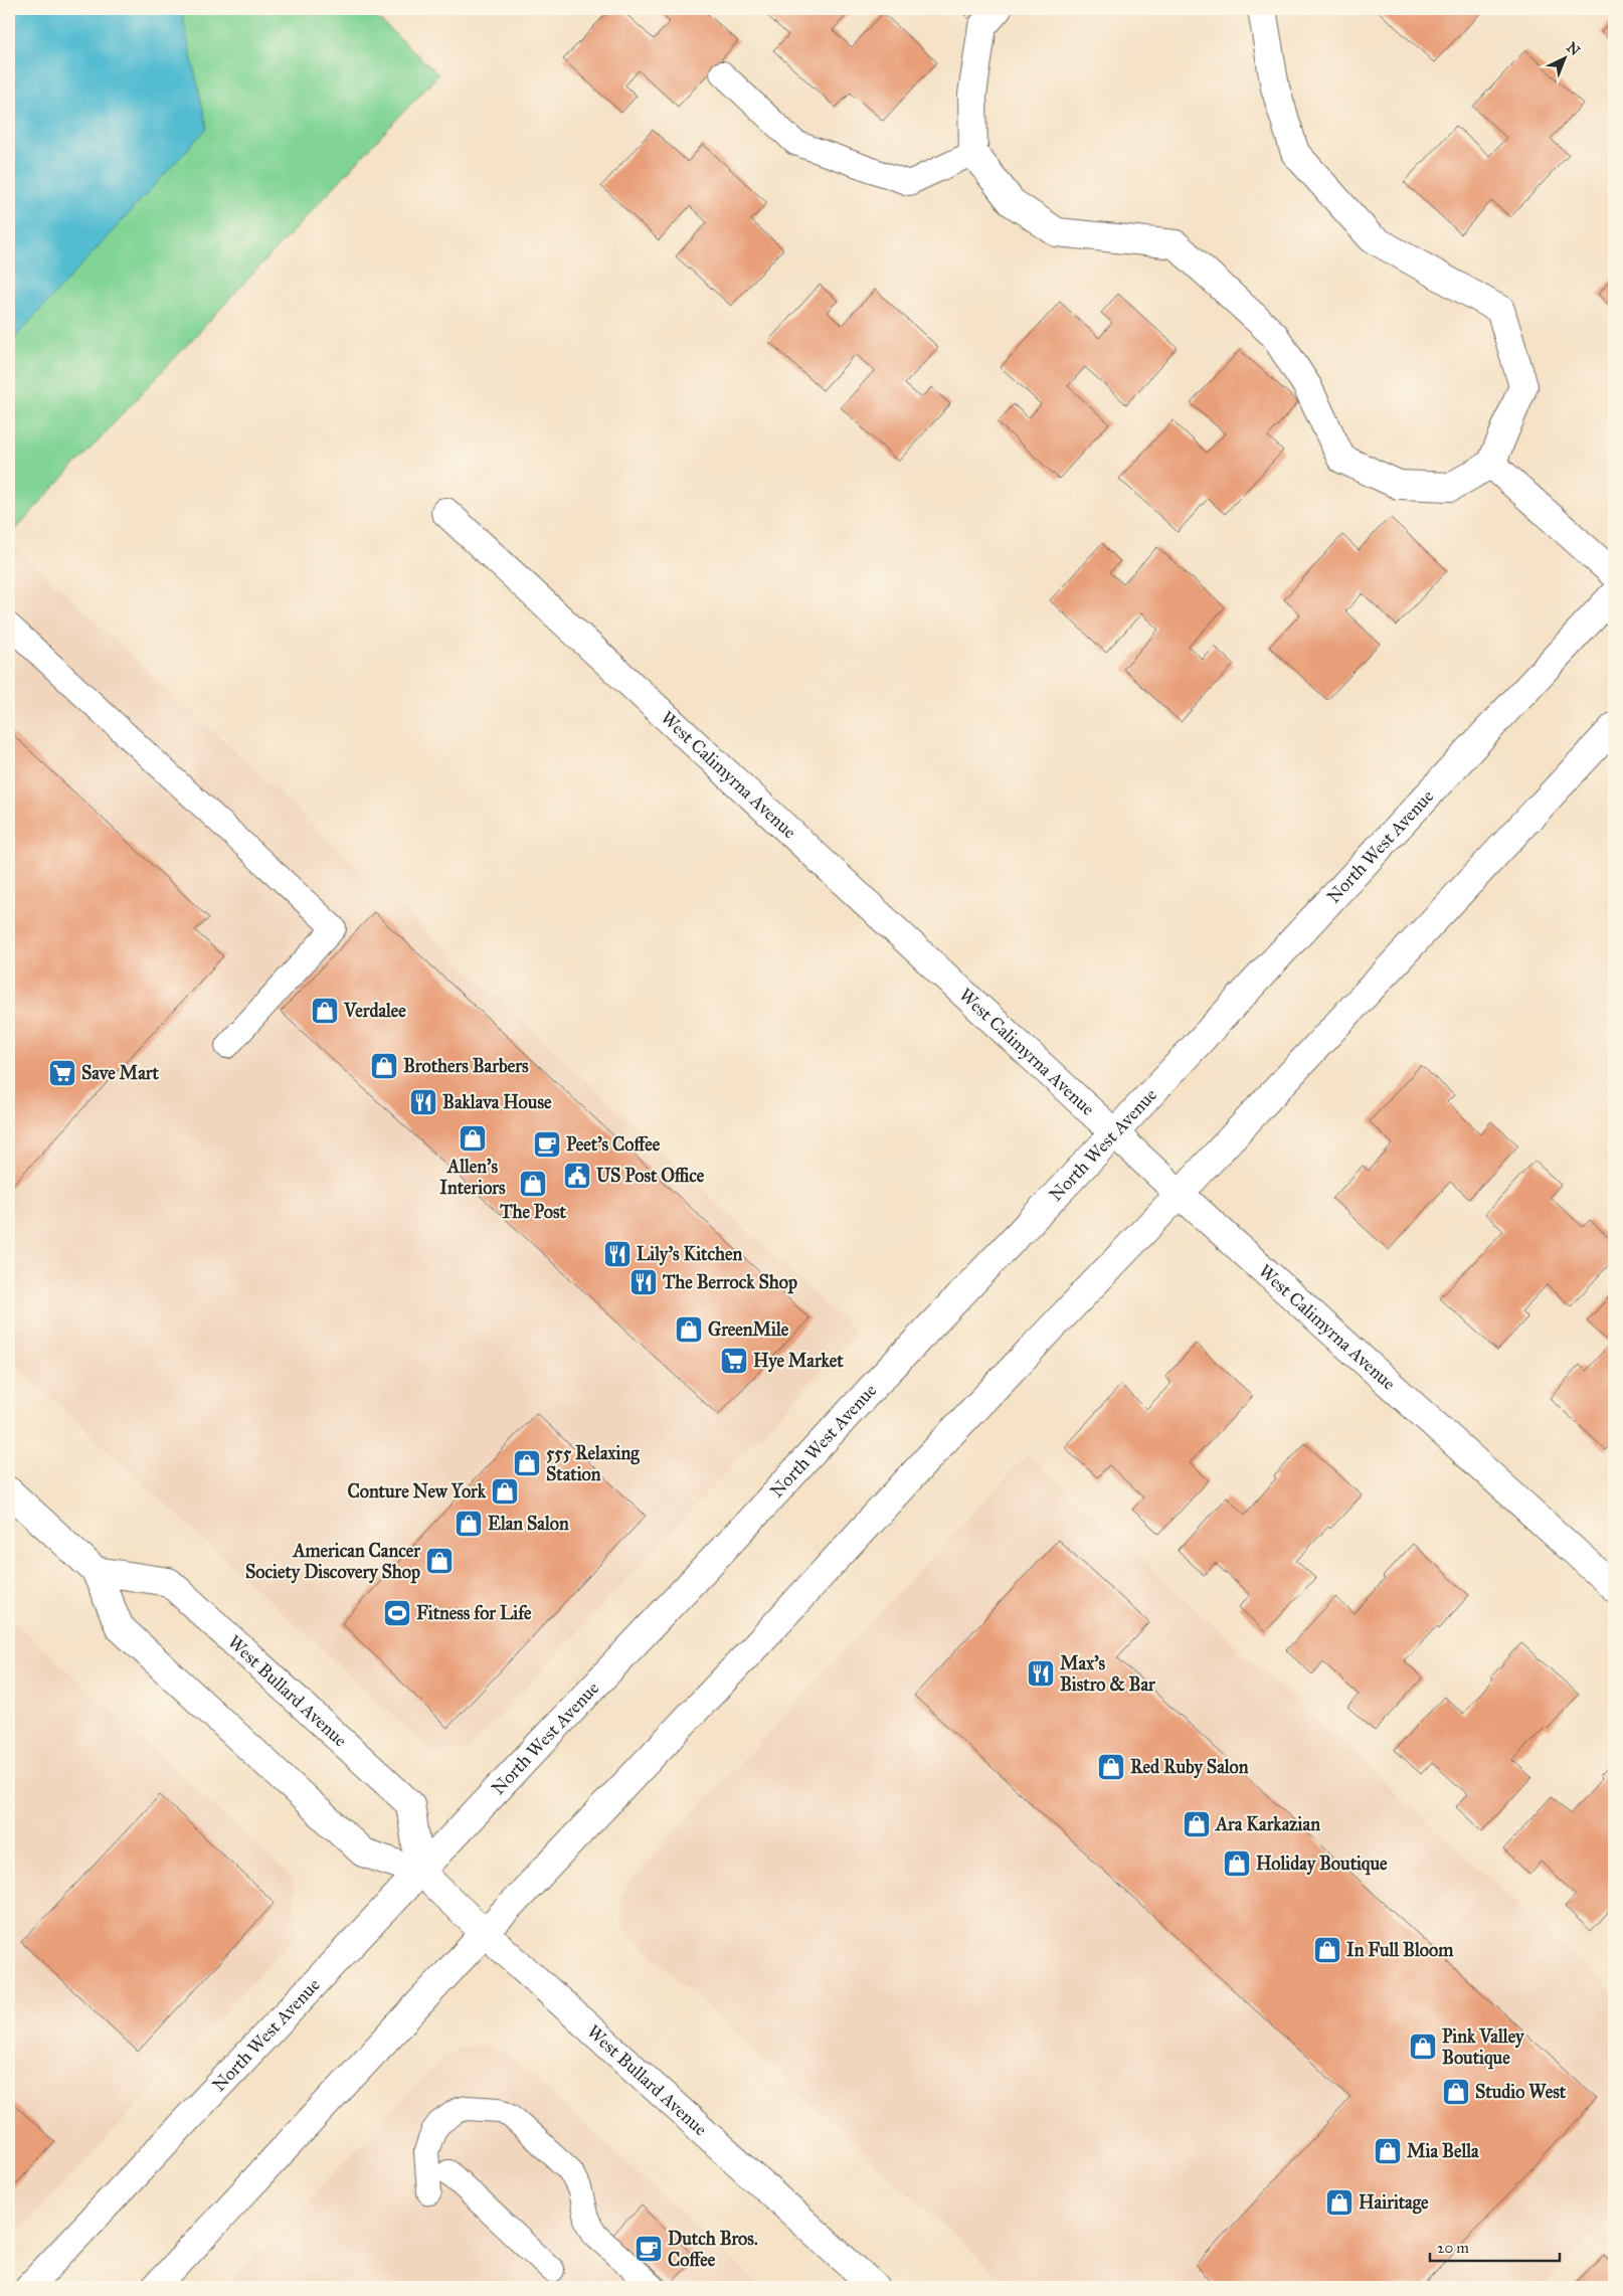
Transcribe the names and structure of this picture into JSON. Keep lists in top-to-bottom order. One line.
{"streets":{"main road":["West Calimyrna Avenue","North West Avenue","West Bullard Avenue"]},"crossings":[["West Calimyrna Avenue","North West Avenue"],["North West Avenue","West Bullard Avenue"]],"places":{"shop":["Verdalee","Brothers Barbers","Allen's Interiors","The Post","GreenMile","555 Relaxing Station","Conture New York","Elan Salon","American Cancer Society Discovery Shop","Red Ruby Salon","Ara Karkazian","Holiday Boutique","In Full Bloom","Pink Valley Boutique","Studio West","Mia Bella","Hairitage"],"supermarket":["Save Mart","Hye Market"],"restaurant":["Baklava House","Lily's Kitchen","The Berrock Shop","Max's Bistro & Bar"],"cafe":["Peet's Coffee","Dutch Bros. Coffee"],"public building":["US Post Office"],"sports":["Fitness for Life"]},"scale_bar":"20 m","north":"top right"}
